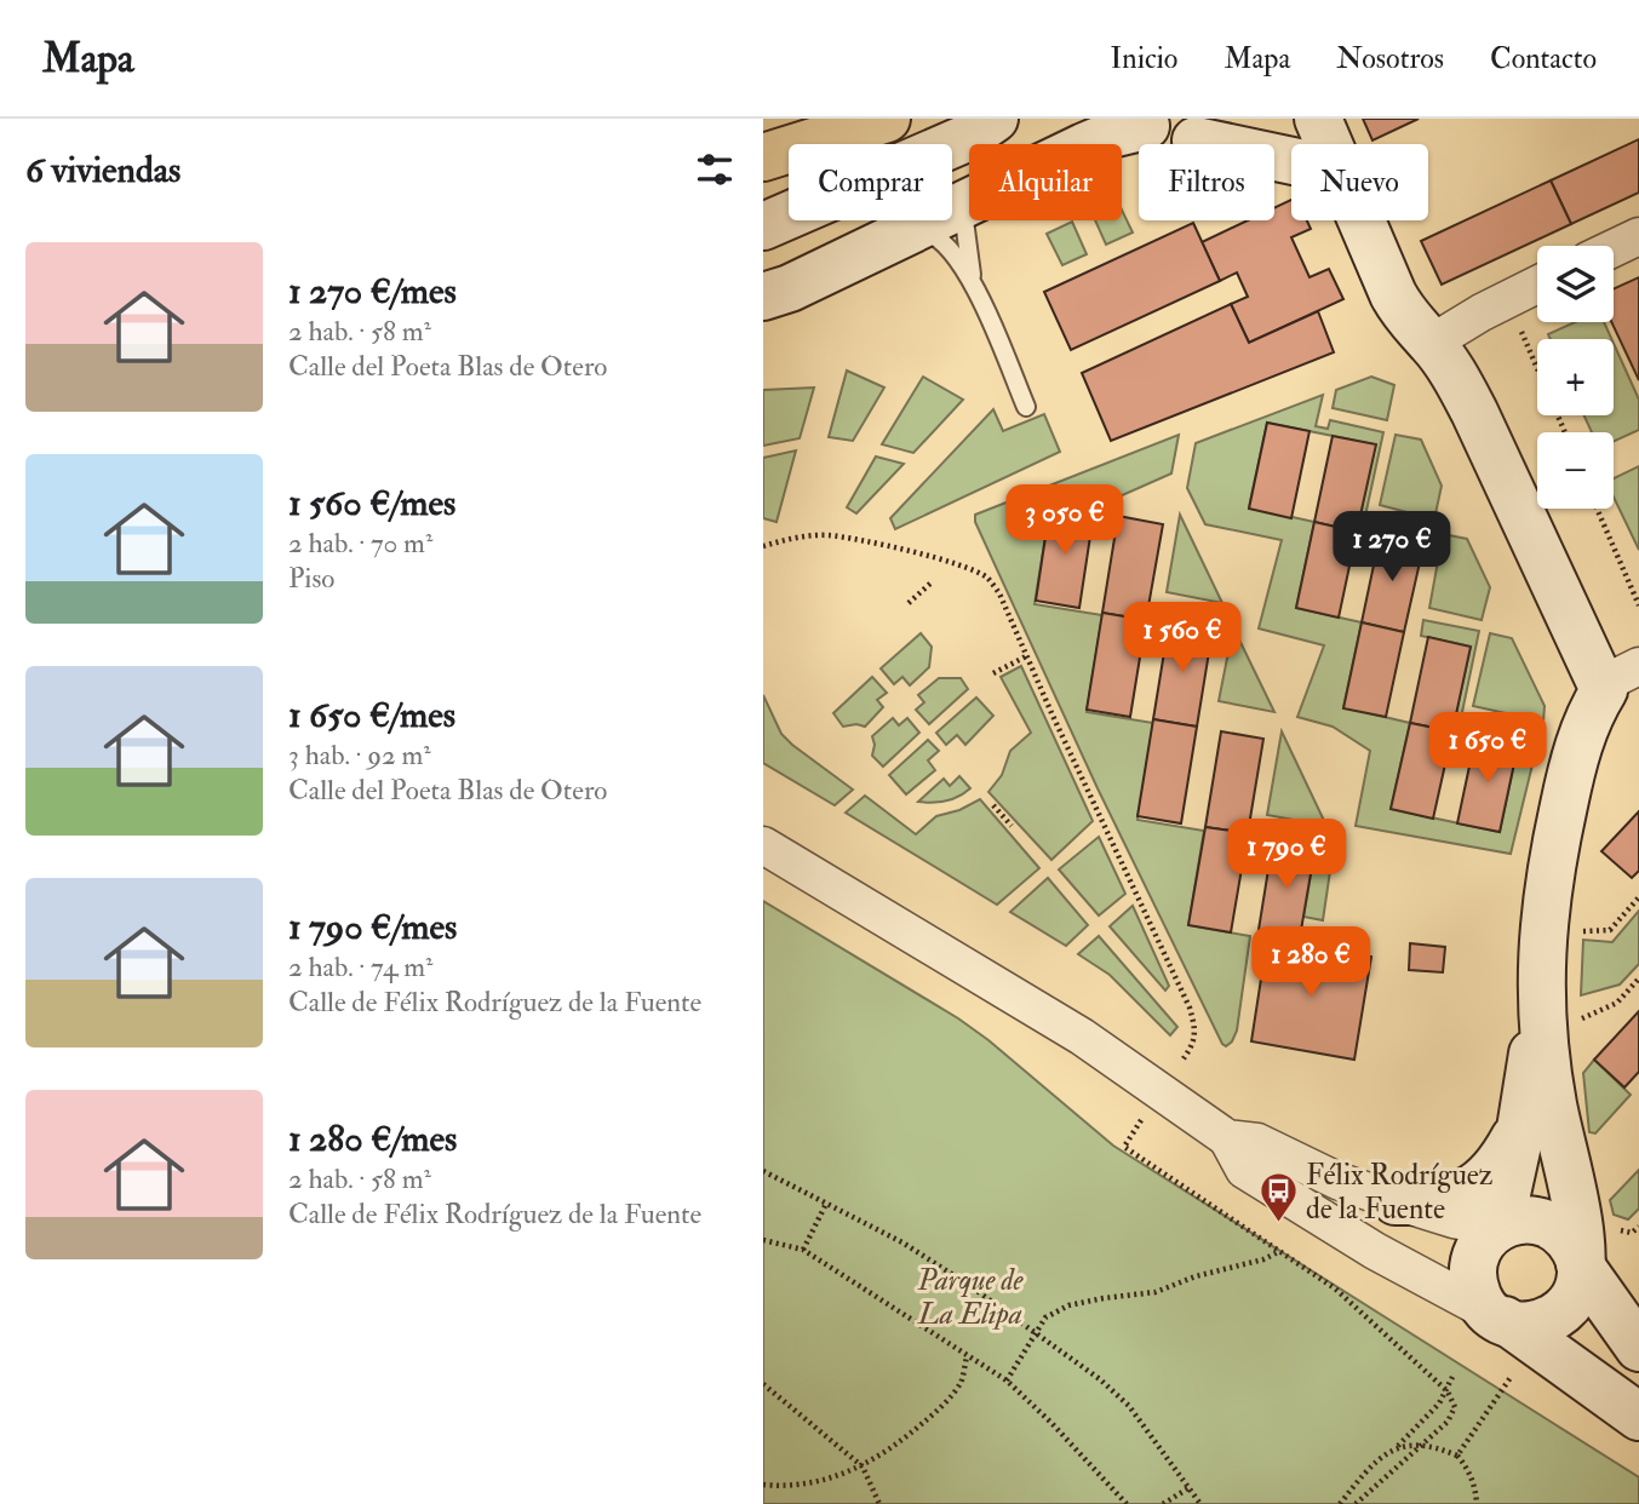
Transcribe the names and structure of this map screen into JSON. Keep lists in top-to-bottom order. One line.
{"parks":["Parque de La Elipa"],"places":{"bus stop":["Félix Rodríguez de la Fuente"]},"page":{"header":"Mapa","nav":["Inicio","Mapa","Nosotros","Contacto"],"heading":"6 viviendas","chip":["Comprar","Alquilar","Filtros","Nuevo"],"list":[{"name":"1 270 €/mes","note":"2 hab. · 58 m² · Calle del Poeta Blas de Otero"},{"name":"1 560 €/mes","note":"2 hab. · 70 m² · Piso"},{"name":"1 650 €/mes","note":"3 hab. · 92 m² · Calle del Poeta Blas de Otero"},{"name":"1 790 €/mes","note":"2 hab. · 74 m² · Calle de Félix Rodríguez de la Fuente"},{"name":"1 280 €/mes","note":"2 hab. · 58 m² · Calle de Félix Rodríguez de la Fuente"}],"map_buttons":["+","−"],"price":["3 050 €","1 270 €","1 560 €","1 650 €","1 790 €","1 280 €"]}}
